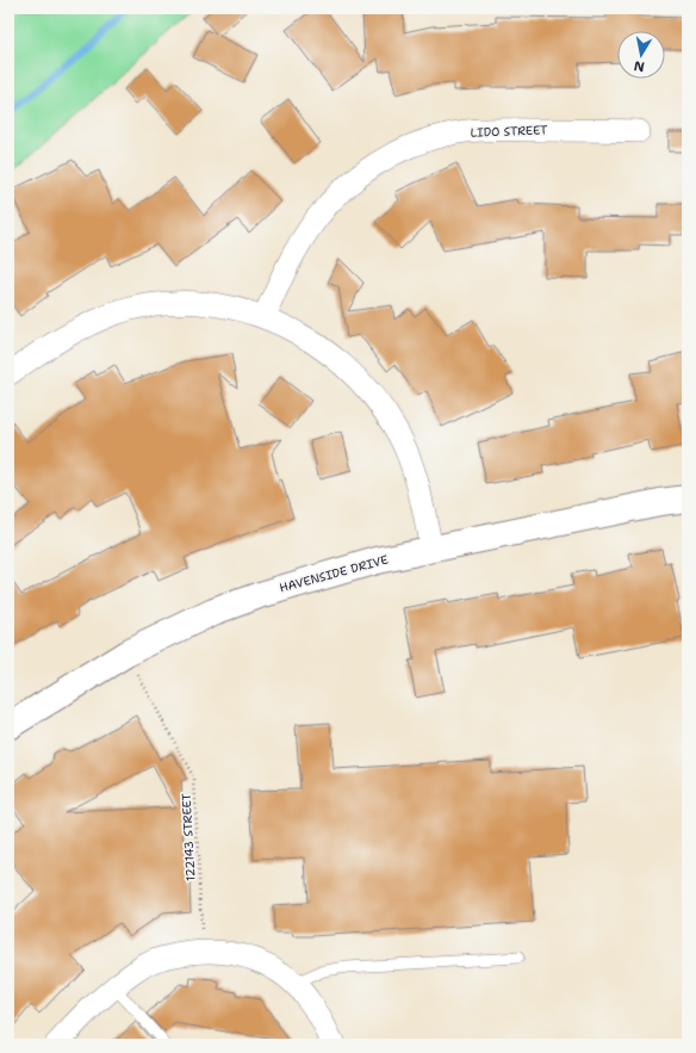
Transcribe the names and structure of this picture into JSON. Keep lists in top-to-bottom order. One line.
{"streets":{"street":["LIDO STREET","HAVENSIDE DRIVE"],"path":["122143 STREET"]},"crossings":[["HAVENSIDE DRIVE","122143 STREET"]],"north":"bottom"}
